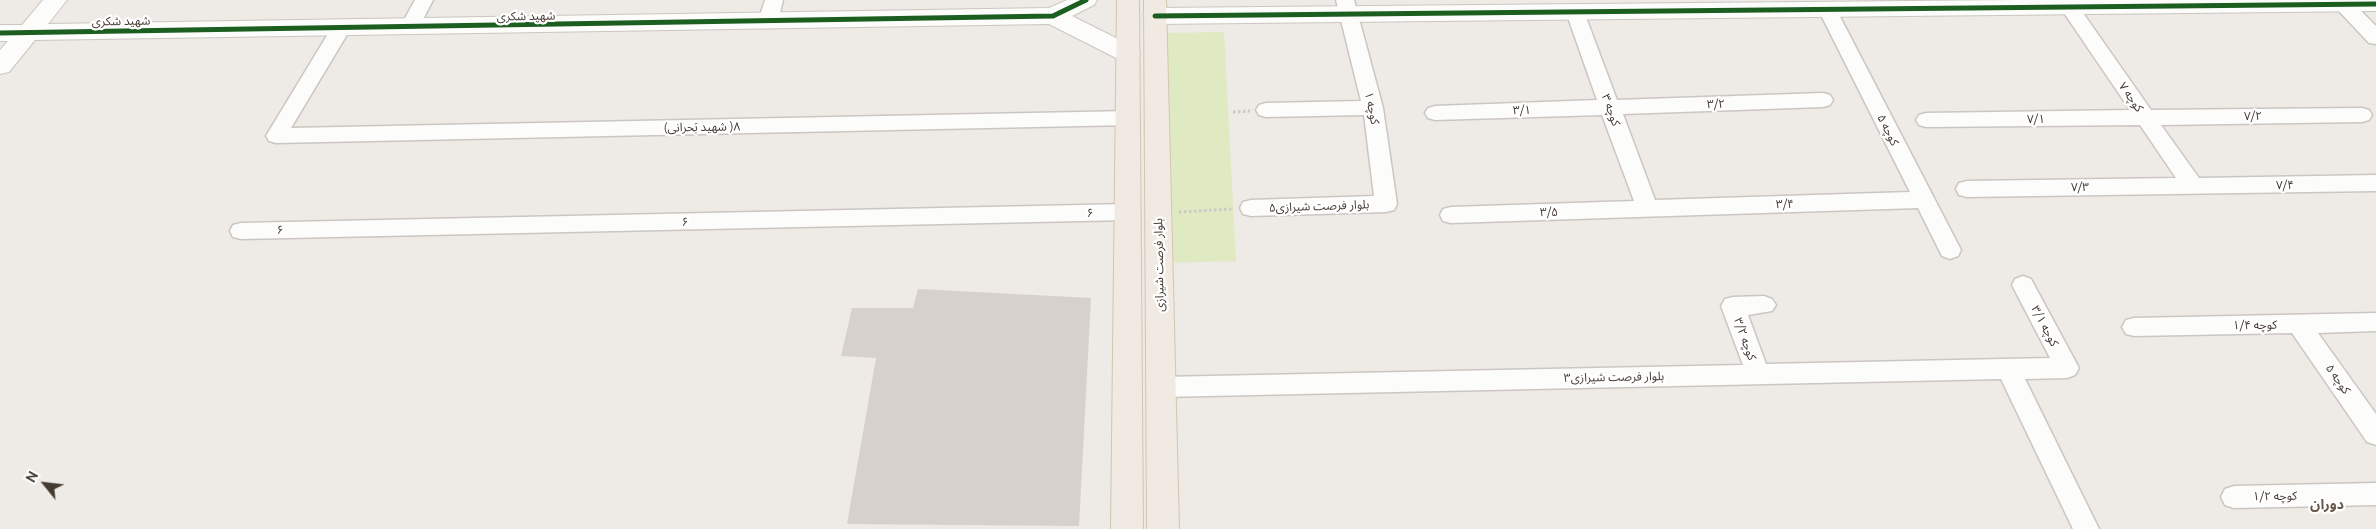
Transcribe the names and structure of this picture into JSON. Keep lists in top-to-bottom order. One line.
{"streets":{"main road":["بلوار فرصت شیرازی"],"street":["شهید شکری","کوچه ۷","۳/۲","کوچه ۱","۳/۱","کوچه ۳","۷/۲","۷/۱","(شهید بَحرانی )۸","کوچه ۵","۷/۴","۷/۳","۳/۴","بلوار فرصت شیرازی۵","۳/۵","۶","کوچه ۱/۴","کوچه ۳/۱","کوچه ۳/۲","۳بلوار فرصت شیرازی","کوچه ۱/۲"]},"crossings":[["شهید شکری","(شهید بَحرانی )۸"],["کوچه ۷","۷/۲"],["کوچه ۷","۷/۱"],["کوچه ۷","۷/۴"],["کوچه ۷","۷/۳"],["۳/۲","۳/۱"],["۳/۲","کوچه ۳"],["کوچه ۱","بلوار فرصت شیرازی۵"],["۳/۱","کوچه ۳"],["کوچه ۳","۳/۴"],["کوچه ۳","۳/۵"],["۷/۲","۷/۱"],["کوچه ۵","۳/۴"],["کوچه ۵","کوچه ۱/۴"],["۷/۴","۷/۳"],["۳/۴","۳/۵"],["بلوار فرصت شیرازی","۳بلوار فرصت شیرازی"],["کوچه ۳/۱","۳بلوار فرصت شیرازی"],["کوچه ۳/۲","۳بلوار فرصت شیرازی"]],"districts":["دوران"],"north":"top left"}
